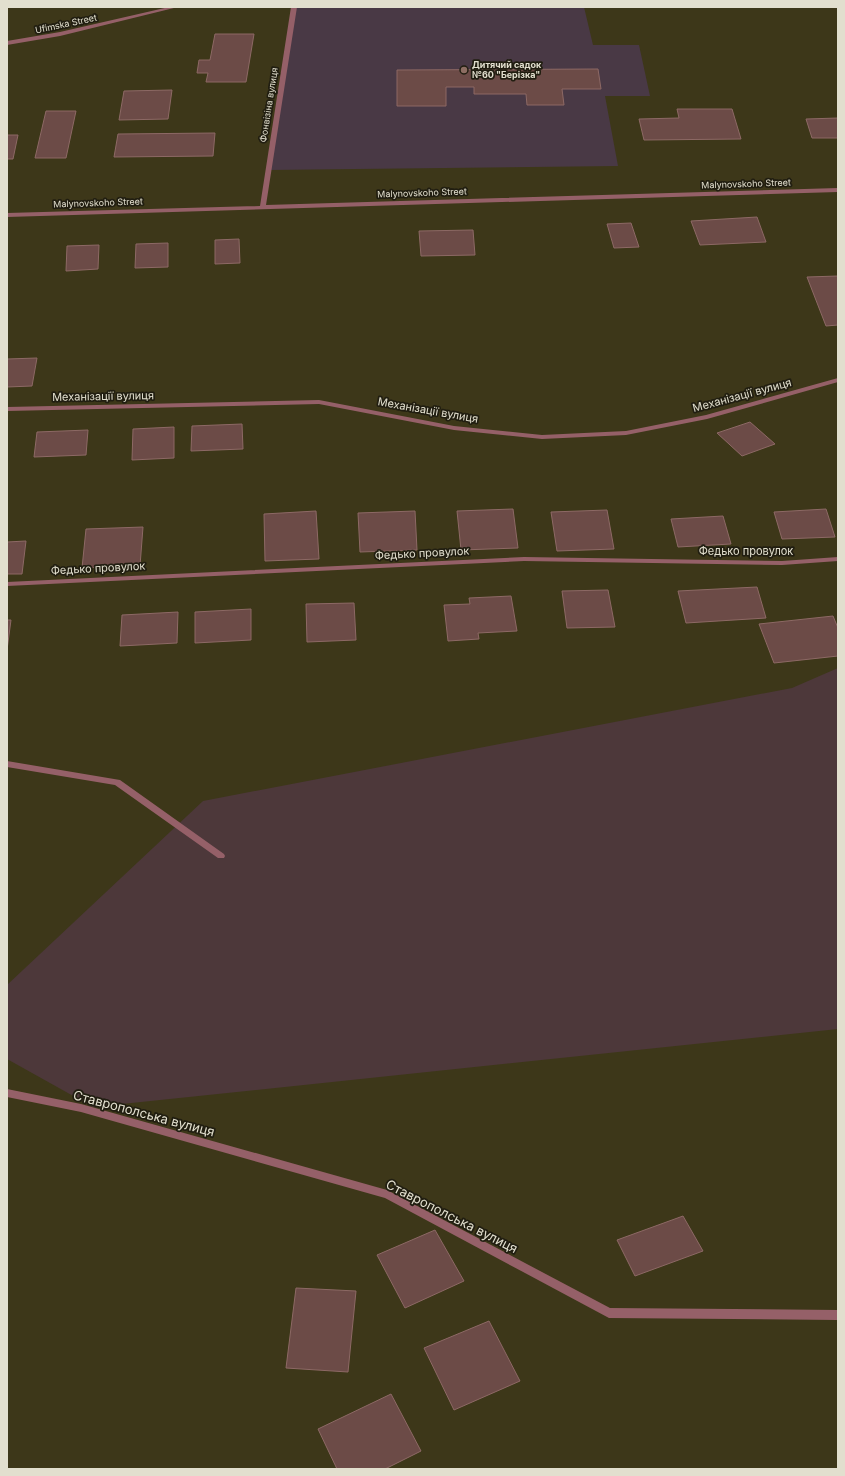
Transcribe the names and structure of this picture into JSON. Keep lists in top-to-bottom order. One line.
{"streets":{"street":["Ufimska Street","Фонвізіна вулиця","Malynovskoho Street","Механізації вулиця","Федько провулок","Ставрополська вулиця"]},"crossings":[["Фонвізіна вулиця","Malynovskoho Street"]],"places":["Дитячий садок №60 \"Берізка\""]}
